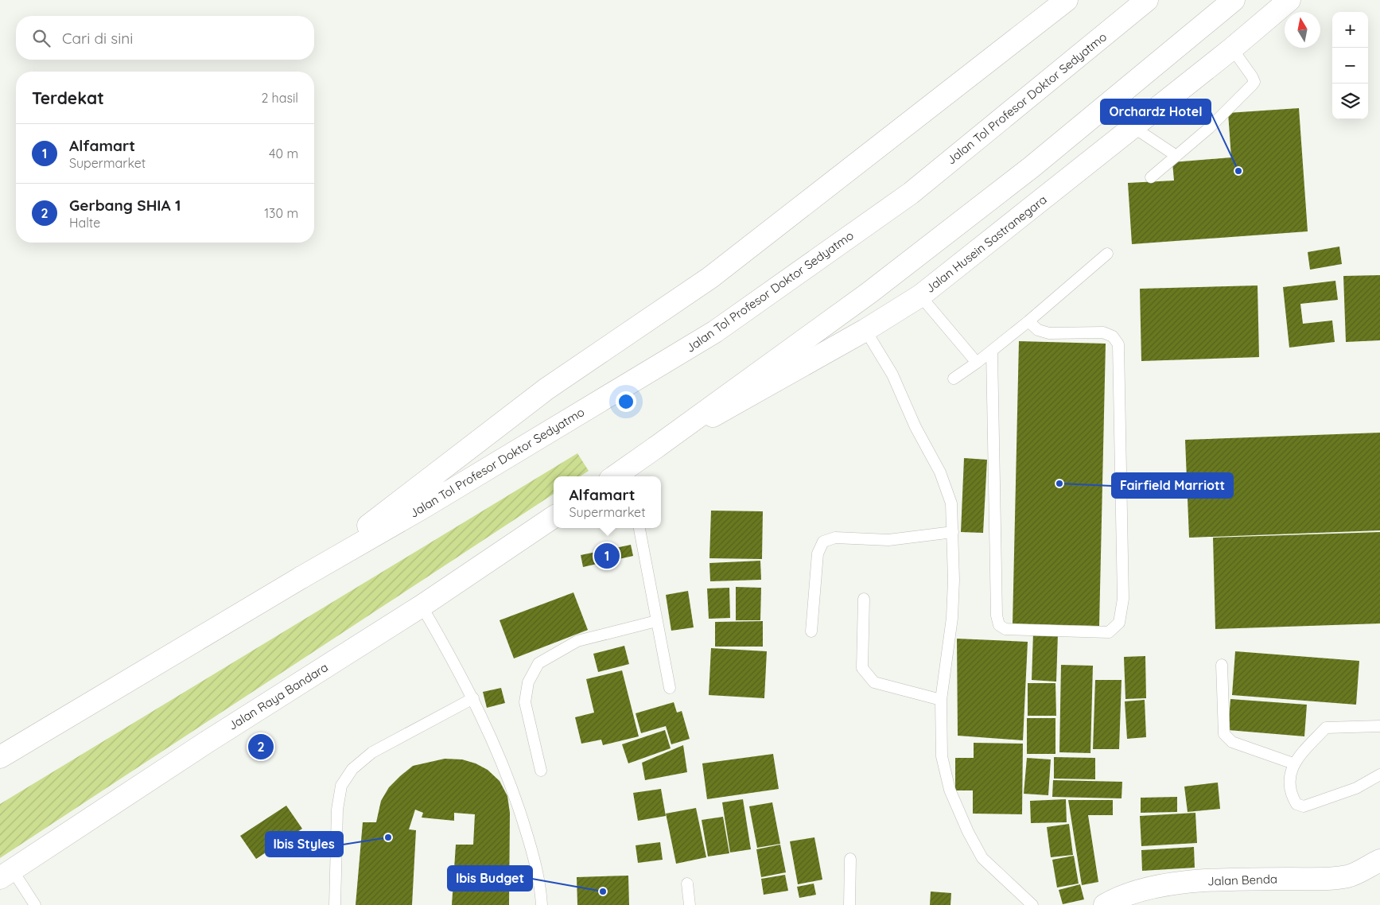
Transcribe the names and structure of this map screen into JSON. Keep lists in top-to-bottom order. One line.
{"streets":{"main road":["Jalan Tol Profesor Doktor Sedyatmo","Jalan Husein Sastranegara","Jalan Raya Bandara","Jalan Benda"]},"places":["Orchardz Hotel","Fairfield Marriott","Ibis Styles","Ibis Budget"],"north":"top","page":{"map_buttons":["+","−"],"search":"Cari di sini","heading":["Terdekat","2 hasil"],"list":[{"mark":"1","name":"Alfamart","note":"Supermarket","value":"40 m"},{"mark":"2","name":"Gerbang SHIA 1","note":"Halte","value":"130 m"}],"popup":["Alfamart","Supermarket"],"pins":["1","2"]}}
